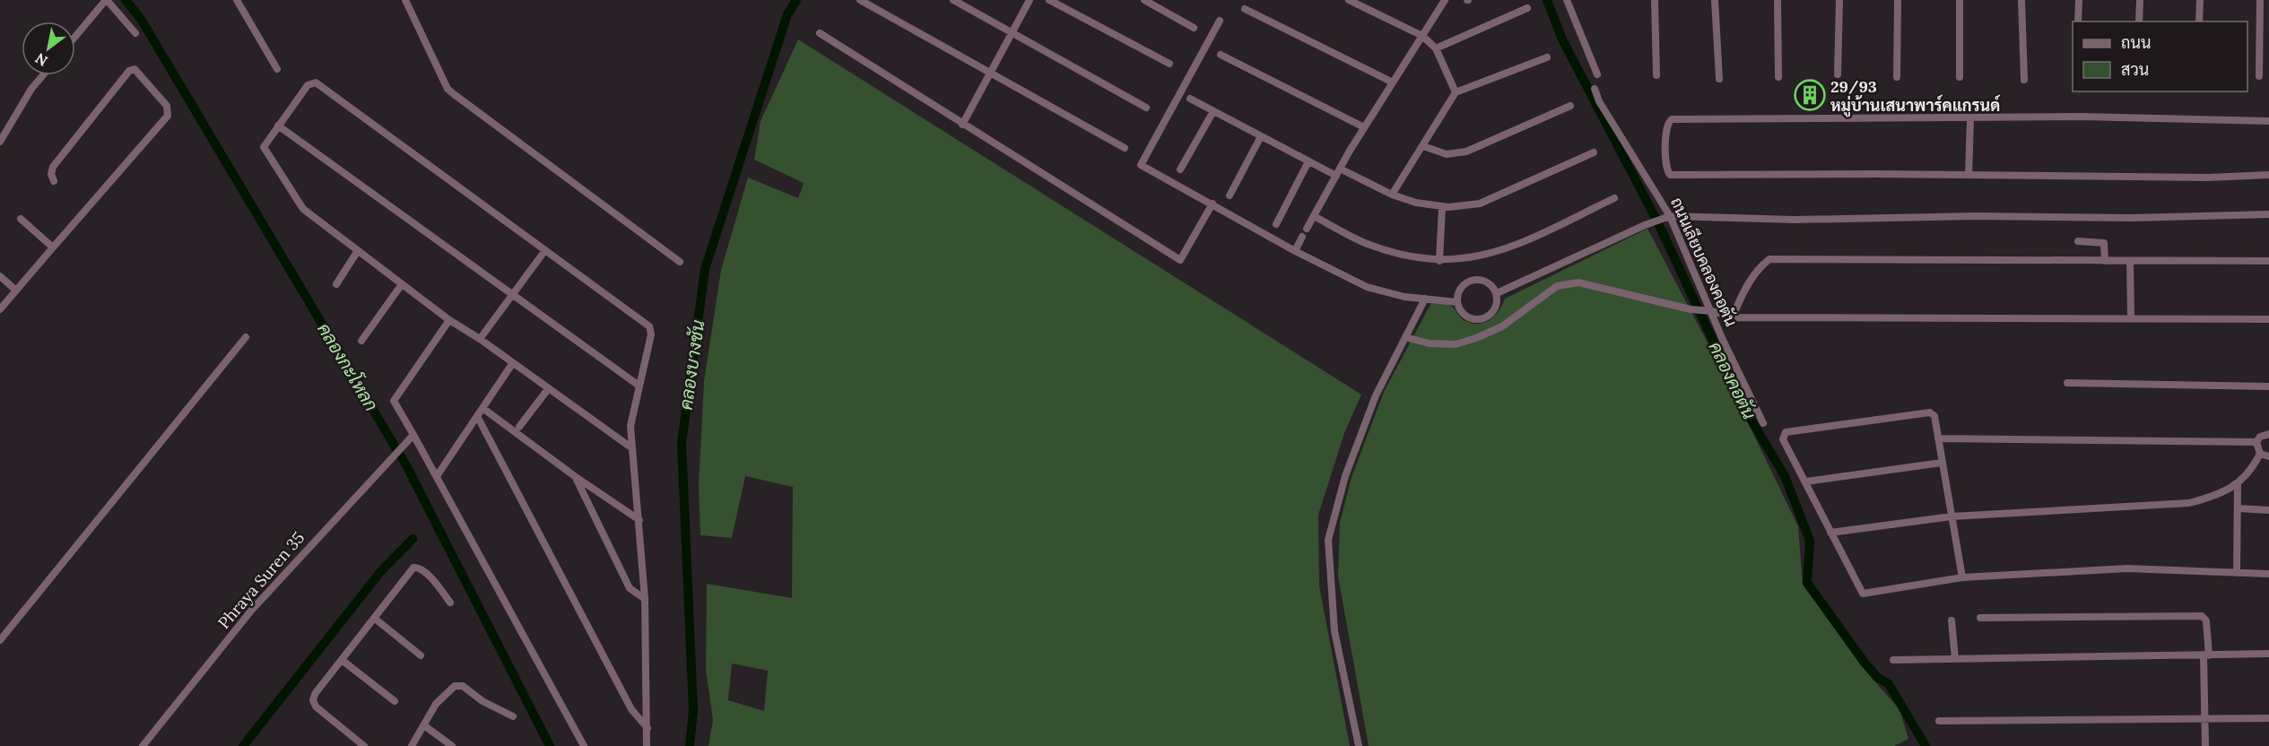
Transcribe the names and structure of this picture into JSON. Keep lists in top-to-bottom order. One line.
{"streets":{"street":["ถนนเลียบคลองคอตัน","Phraya Suren 35"]},"water":["คลองบางชัน","คลองกะโหลก","คลองคอตัน"],"places":{"building":["29/93 หมู่บ้านเสนาพาร์คแกรนด์"]},"legend":["ถนน","สวน"],"north":"bottom left"}
